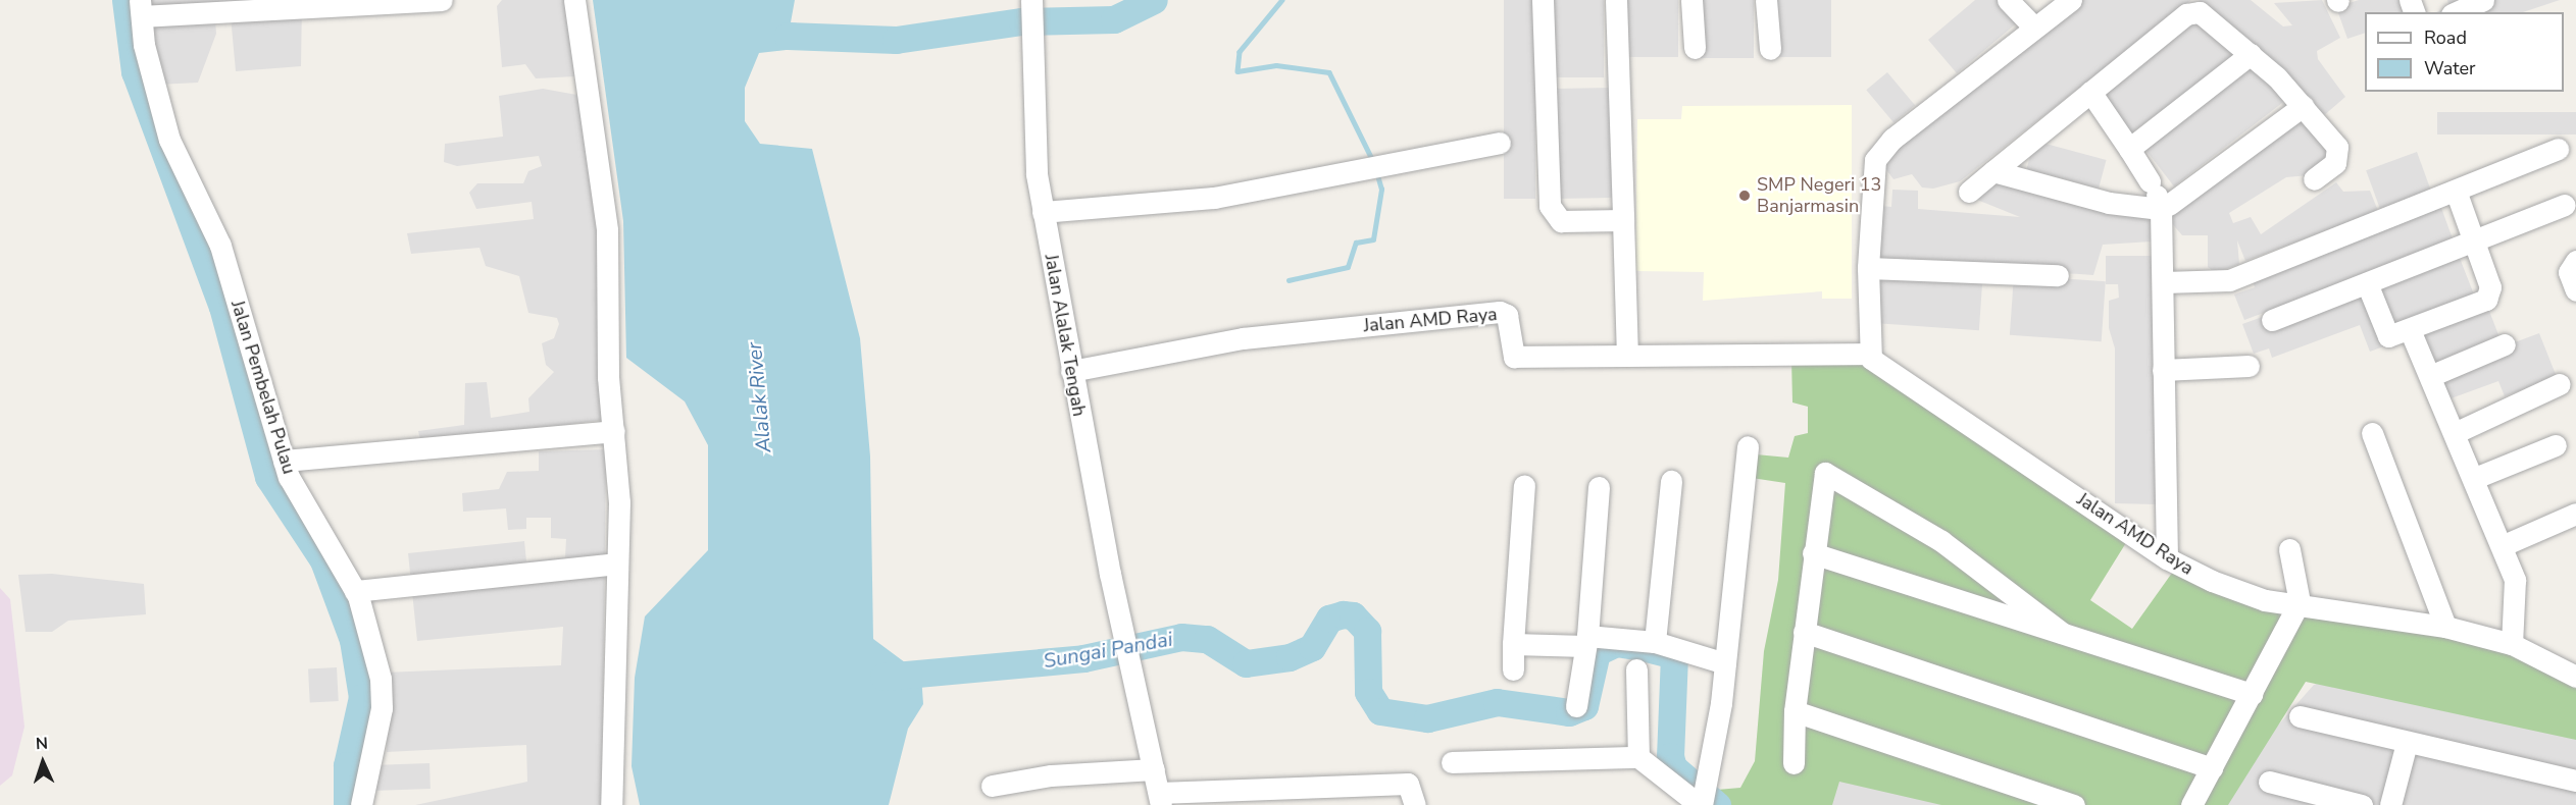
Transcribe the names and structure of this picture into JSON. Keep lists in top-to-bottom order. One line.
{"streets":{"street":["Jalan AMD Raya","Jalan Alalak Tengah","Jalan Pembelah Pulau"]},"crossings":[["Jalan AMD Raya","Jalan Alalak Tengah"]],"water":["Alalak River","Sungai Pandai"],"places":["SMP Negeri 13 Banjarmasin"],"legend":["Road","Water"],"north":"top"}
